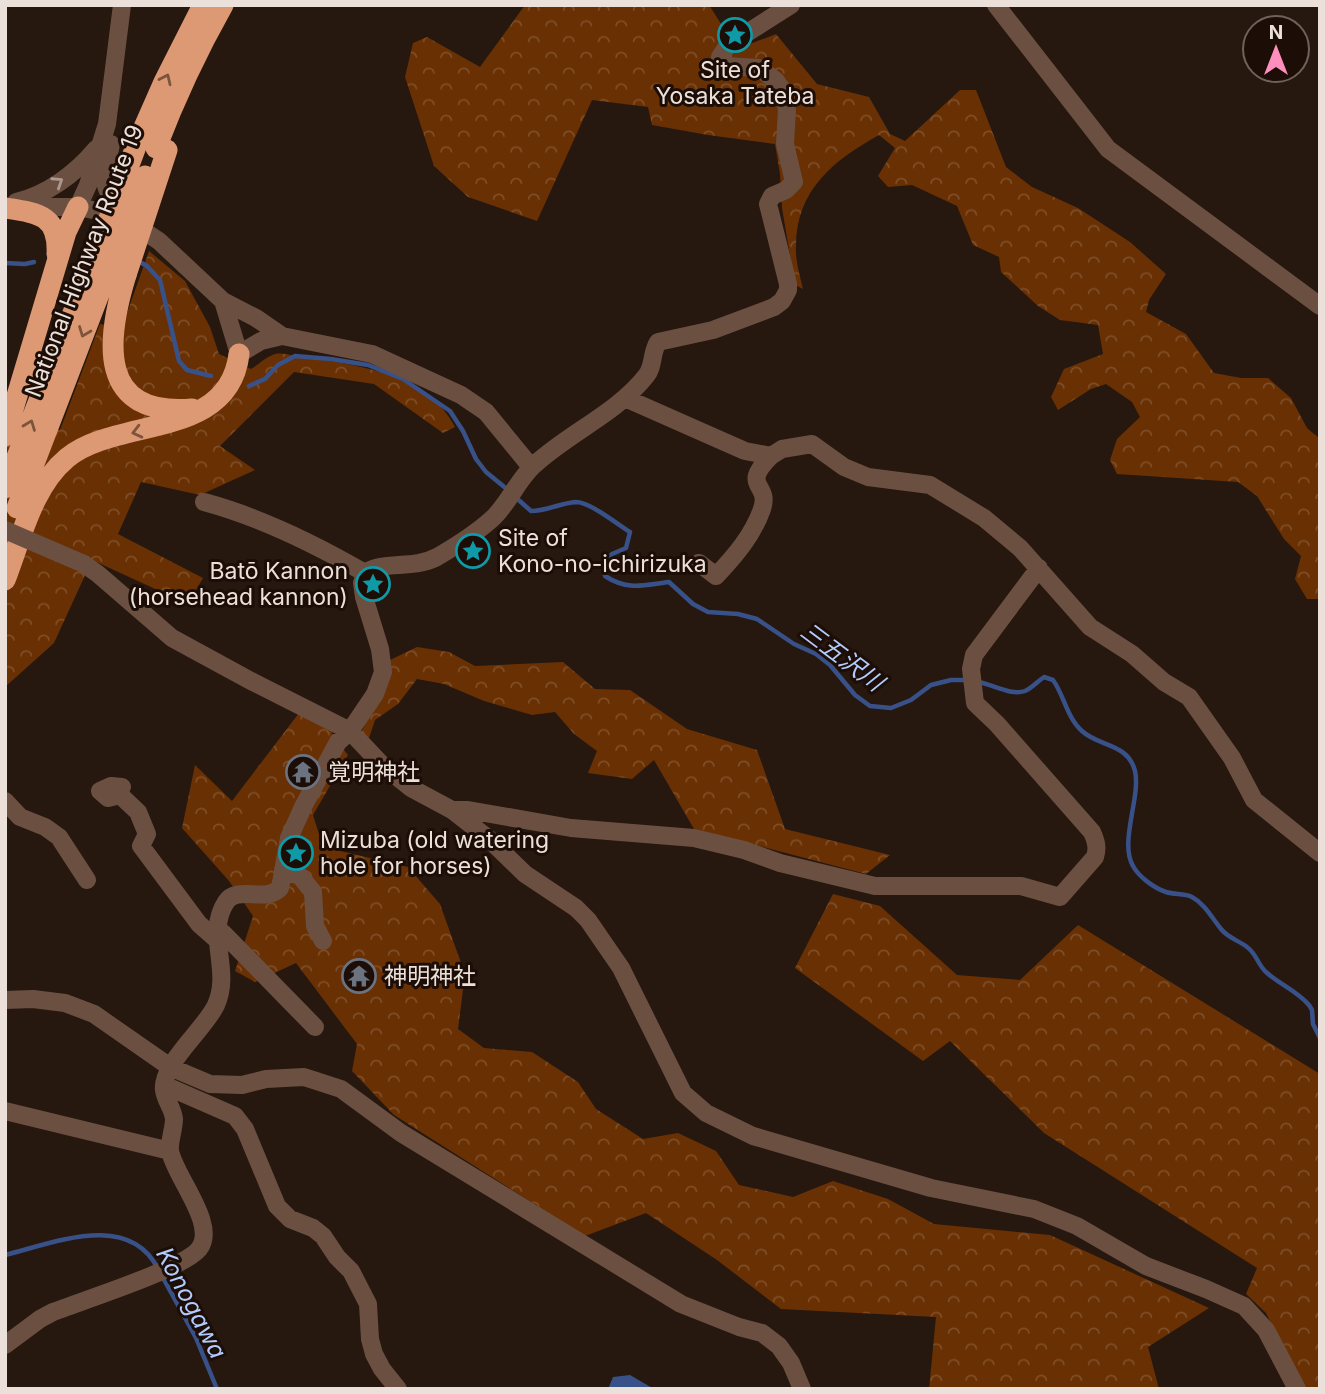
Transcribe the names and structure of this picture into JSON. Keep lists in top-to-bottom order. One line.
{"streets":{"highway":["National Highway Route 19"]},"water":["三五沢川","Konogawa"],"places":{"place":["Site of Yosaka Tateba","Site of Kono-no-ichirizuka","Batō Kannon (horsehead kannon)","Mizuba (old watering hole for horses)"],"temple":["覚明神社","神明神社"]},"north":"top"}
